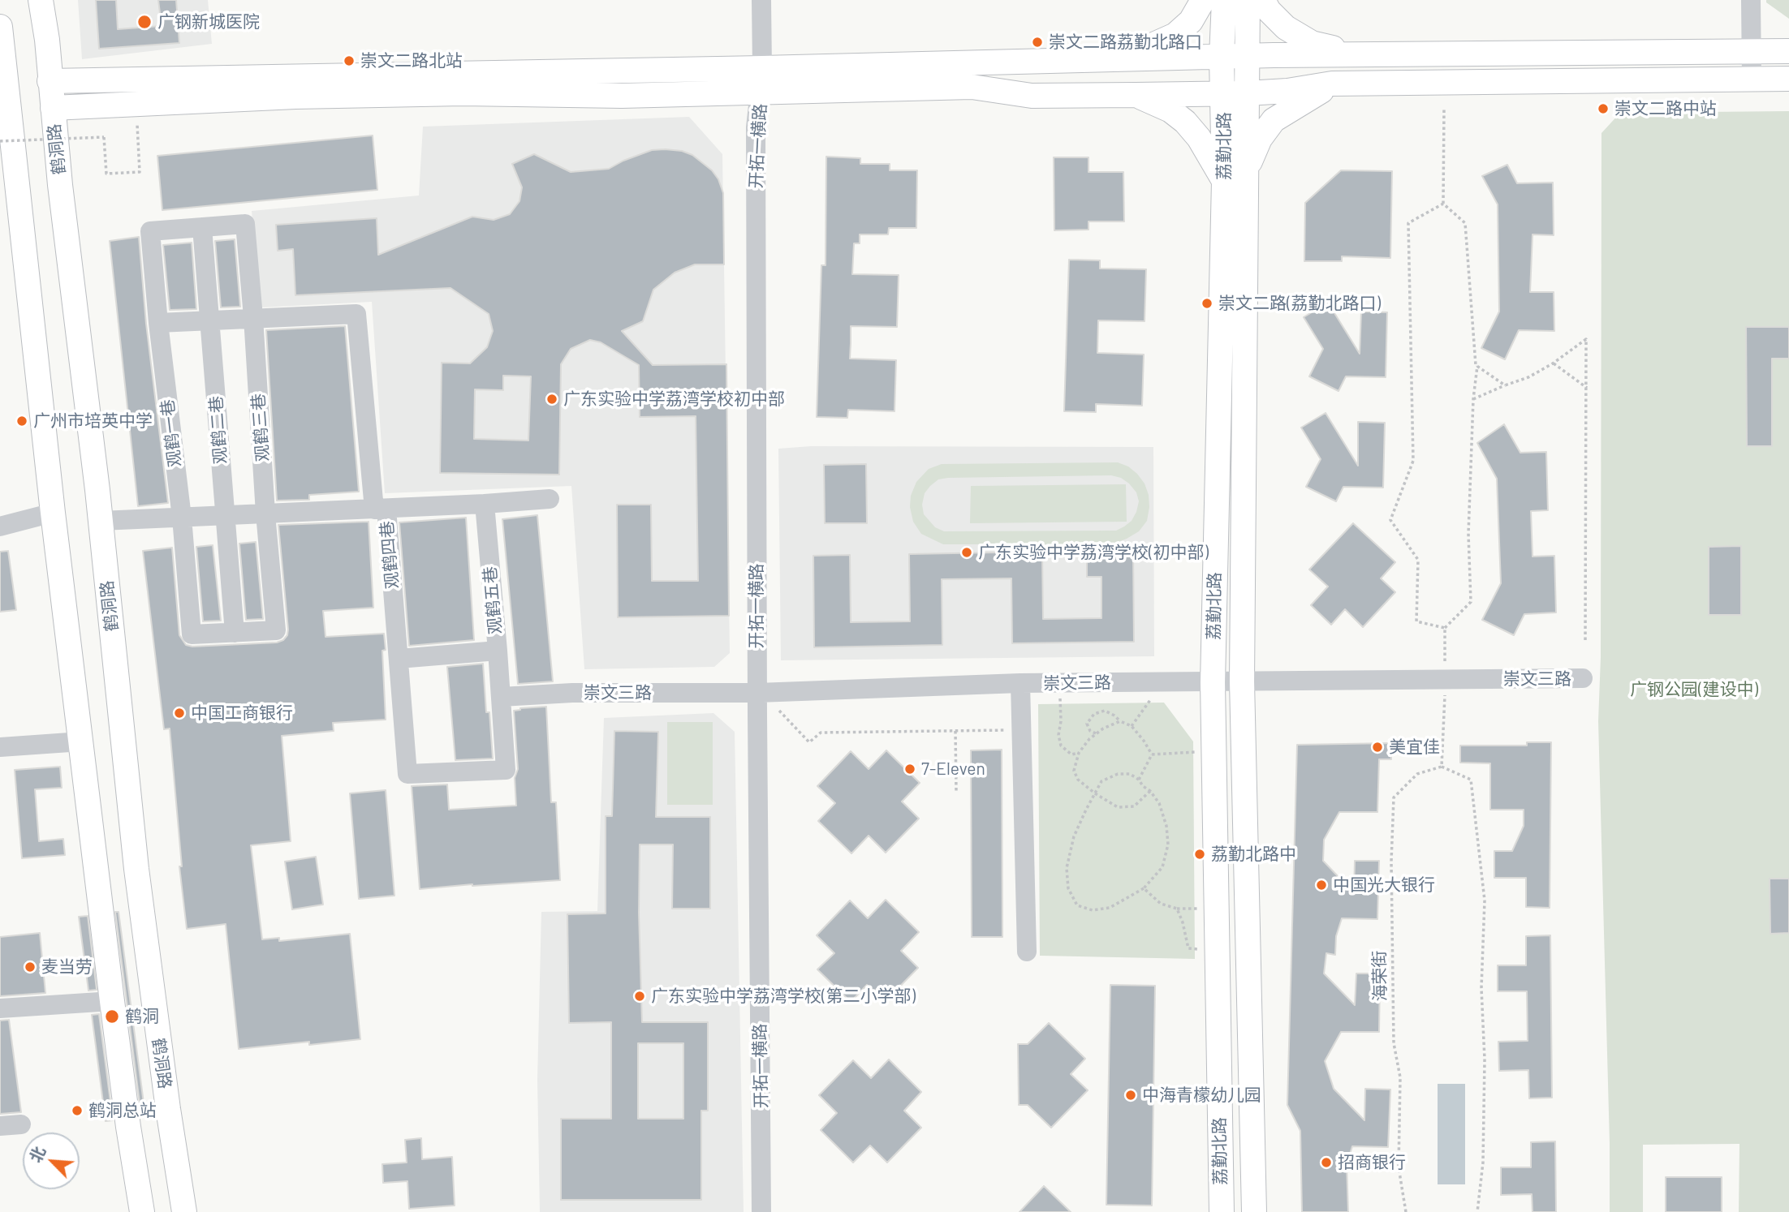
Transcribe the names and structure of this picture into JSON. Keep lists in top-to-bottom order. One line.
{"streets":{"main road":["荔勤北路","鹤洞路"],"street":["开拓一横路","观鹤三巷","观鹤二巷","观鹤一巷","观鹤四巷","观鹤五巷","崇文三路"],"path":["海荣街"]},"crossings":[["开拓一横路","崇文三路"],["荔勤北路","崇文三路"],["观鹤三巷","观鹤二巷"],["观鹤三巷","观鹤一巷"],["观鹤三巷","观鹤四巷"],["观鹤二巷","观鹤一巷"],["观鹤四巷","观鹤五巷"],["观鹤五巷","崇文三路"]],"parks":["广钢公园(建设中)"],"places":["广钢新城医院","崇文二路荔勤北路口","崇文二路北站","崇文二路中站","崇文二路(荔勤北路口)","广东实验中学荔湾学校初中部","广州市培英中学","广东实验中学荔湾学校(初中部)","中国工商银行","美宜佳","7-Eleven","荔勤北路中","中国光大银行","麦当劳","广东实验中学荔湾学校(第二小学部)","鹤洞","中海青檬幼儿园","鹤洞总站","招商银行"],"north":"top left"}
